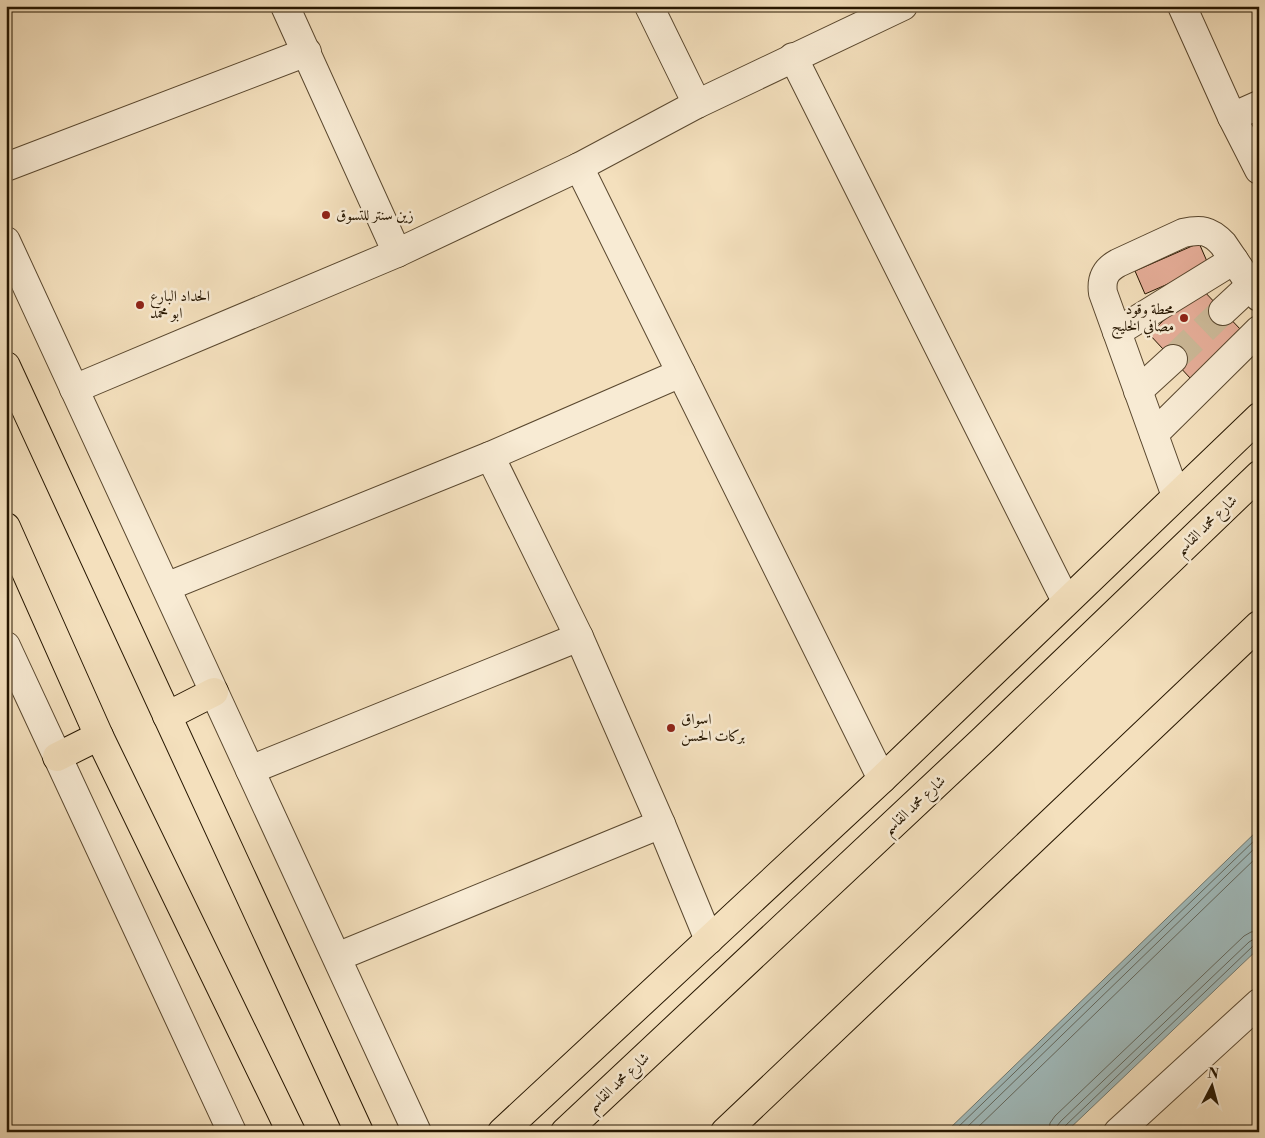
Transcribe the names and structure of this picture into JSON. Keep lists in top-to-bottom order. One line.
{"streets":{"main road":["شارع محمد القاسم"]},"places":["زين سنتر للتسوق","الحداد البارع ابو محمد","محطة وقود مصافي الخليج","اسواق بركات الحسن"],"north":"top"}
